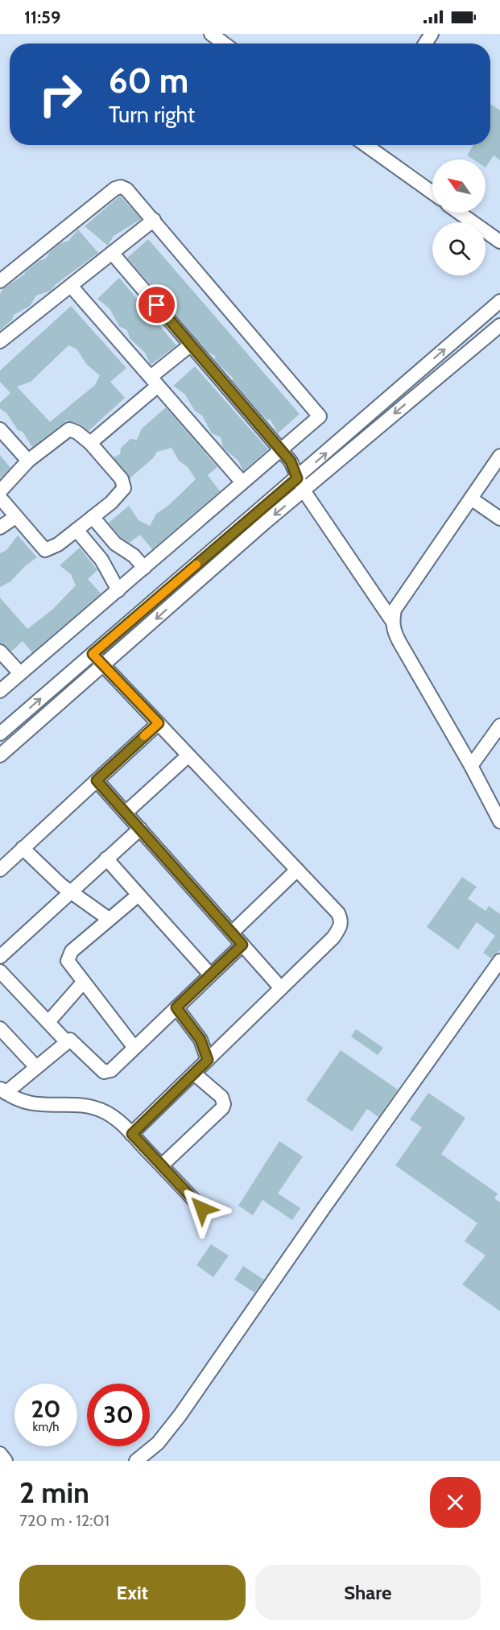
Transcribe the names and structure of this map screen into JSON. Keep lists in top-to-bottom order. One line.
{"north":"top left","page":{"status":"11:59","turn":["60 m","Turn right"],"speed":"20 km/h","limit":"30","heading":["2 min","720 m · 12:01"],"buttons":["Exit","Share"]}}
